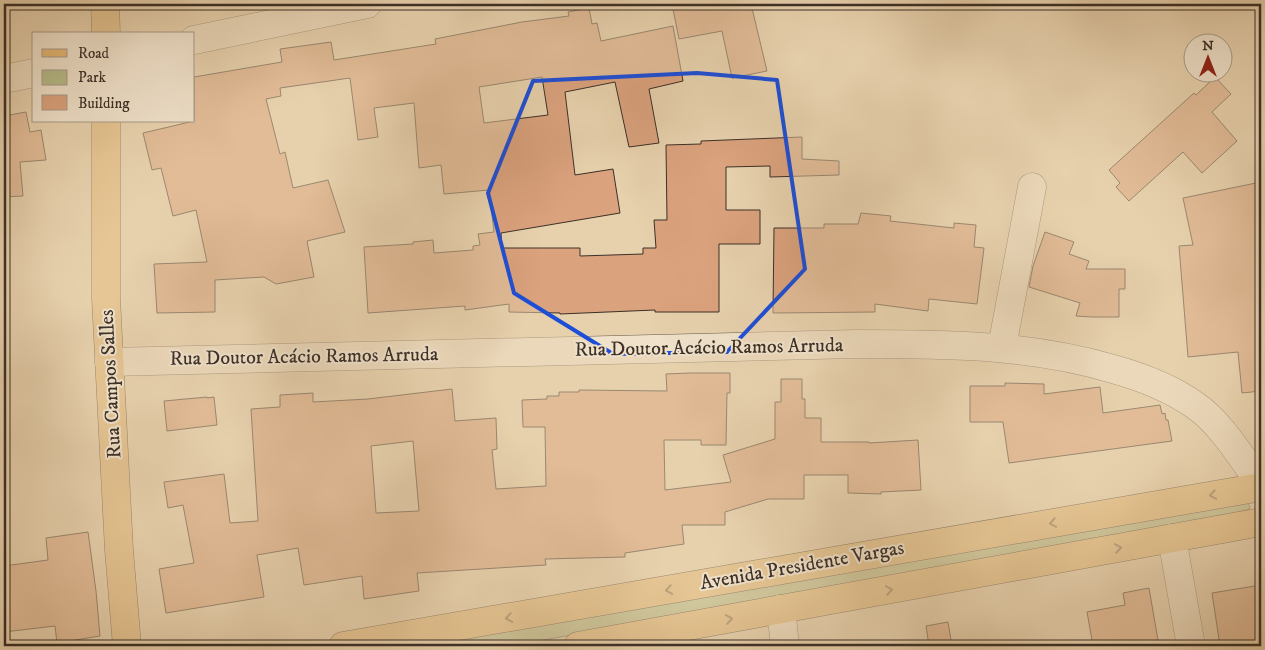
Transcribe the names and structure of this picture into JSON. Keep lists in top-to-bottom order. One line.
{"streets":{"main road":["Rua Campos Salles","Avenida Presidente Vargas"],"street":["Rua Doutor Acácio Ramos Arruda"]},"crossings":[["Rua Doutor Acácio Ramos Arruda","Rua Campos Salles"],["Rua Doutor Acácio Ramos Arruda","Avenida Presidente Vargas"]],"legend":["Road","Park","Building"],"north":"top"}
